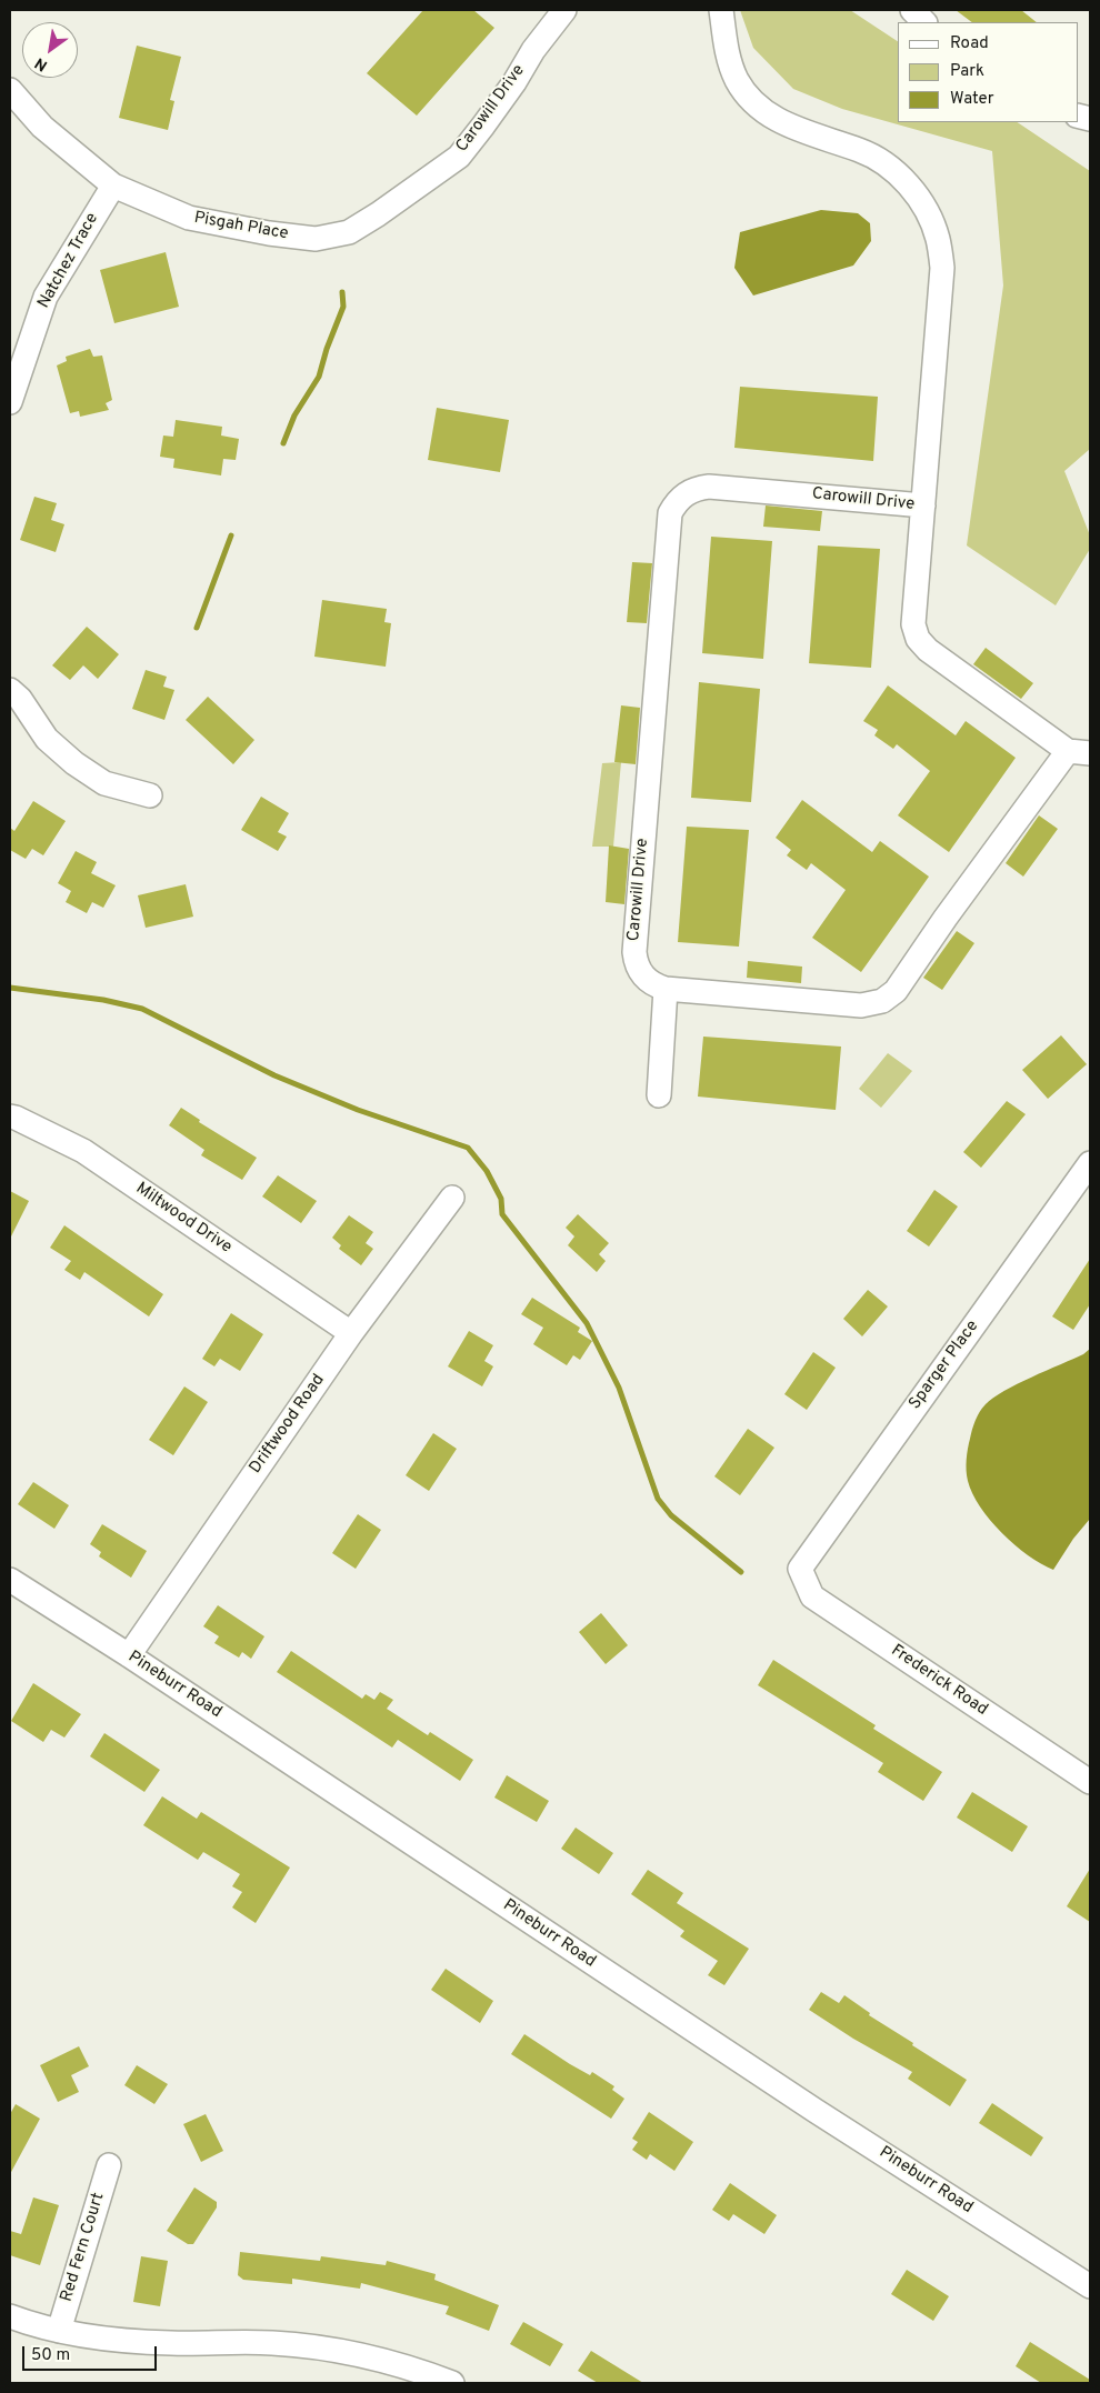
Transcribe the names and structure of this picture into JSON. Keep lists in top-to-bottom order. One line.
{"streets":{"street":["Carowill Drive","Pisgah Place","Natchez Trace","Miltwood Drive","Sparger Place","Driftwood Road","Frederick Road","Pineburr Road","Red Fern Court"]},"crossings":[["Carowill Drive","Pisgah Place"],["Pisgah Place","Natchez Trace"],["Miltwood Drive","Driftwood Road"],["Sparger Place","Frederick Road"],["Driftwood Road","Pineburr Road"]],"legend":["Road","Park","Water"],"scale_bar":"50 m","north":"bottom left"}
